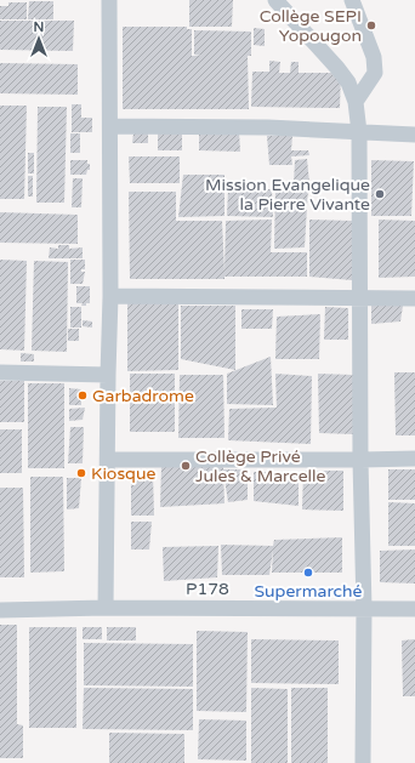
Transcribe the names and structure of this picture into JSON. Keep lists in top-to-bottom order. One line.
{"streets":{"street":["P178"]},"places":["Collège SEPI Yopougon","Mission Evangelique la Pierre Vivante","Garbadrome","Collège Privé Jules & Marcelle","Kiosque","Supermarché"],"north":"top"}
